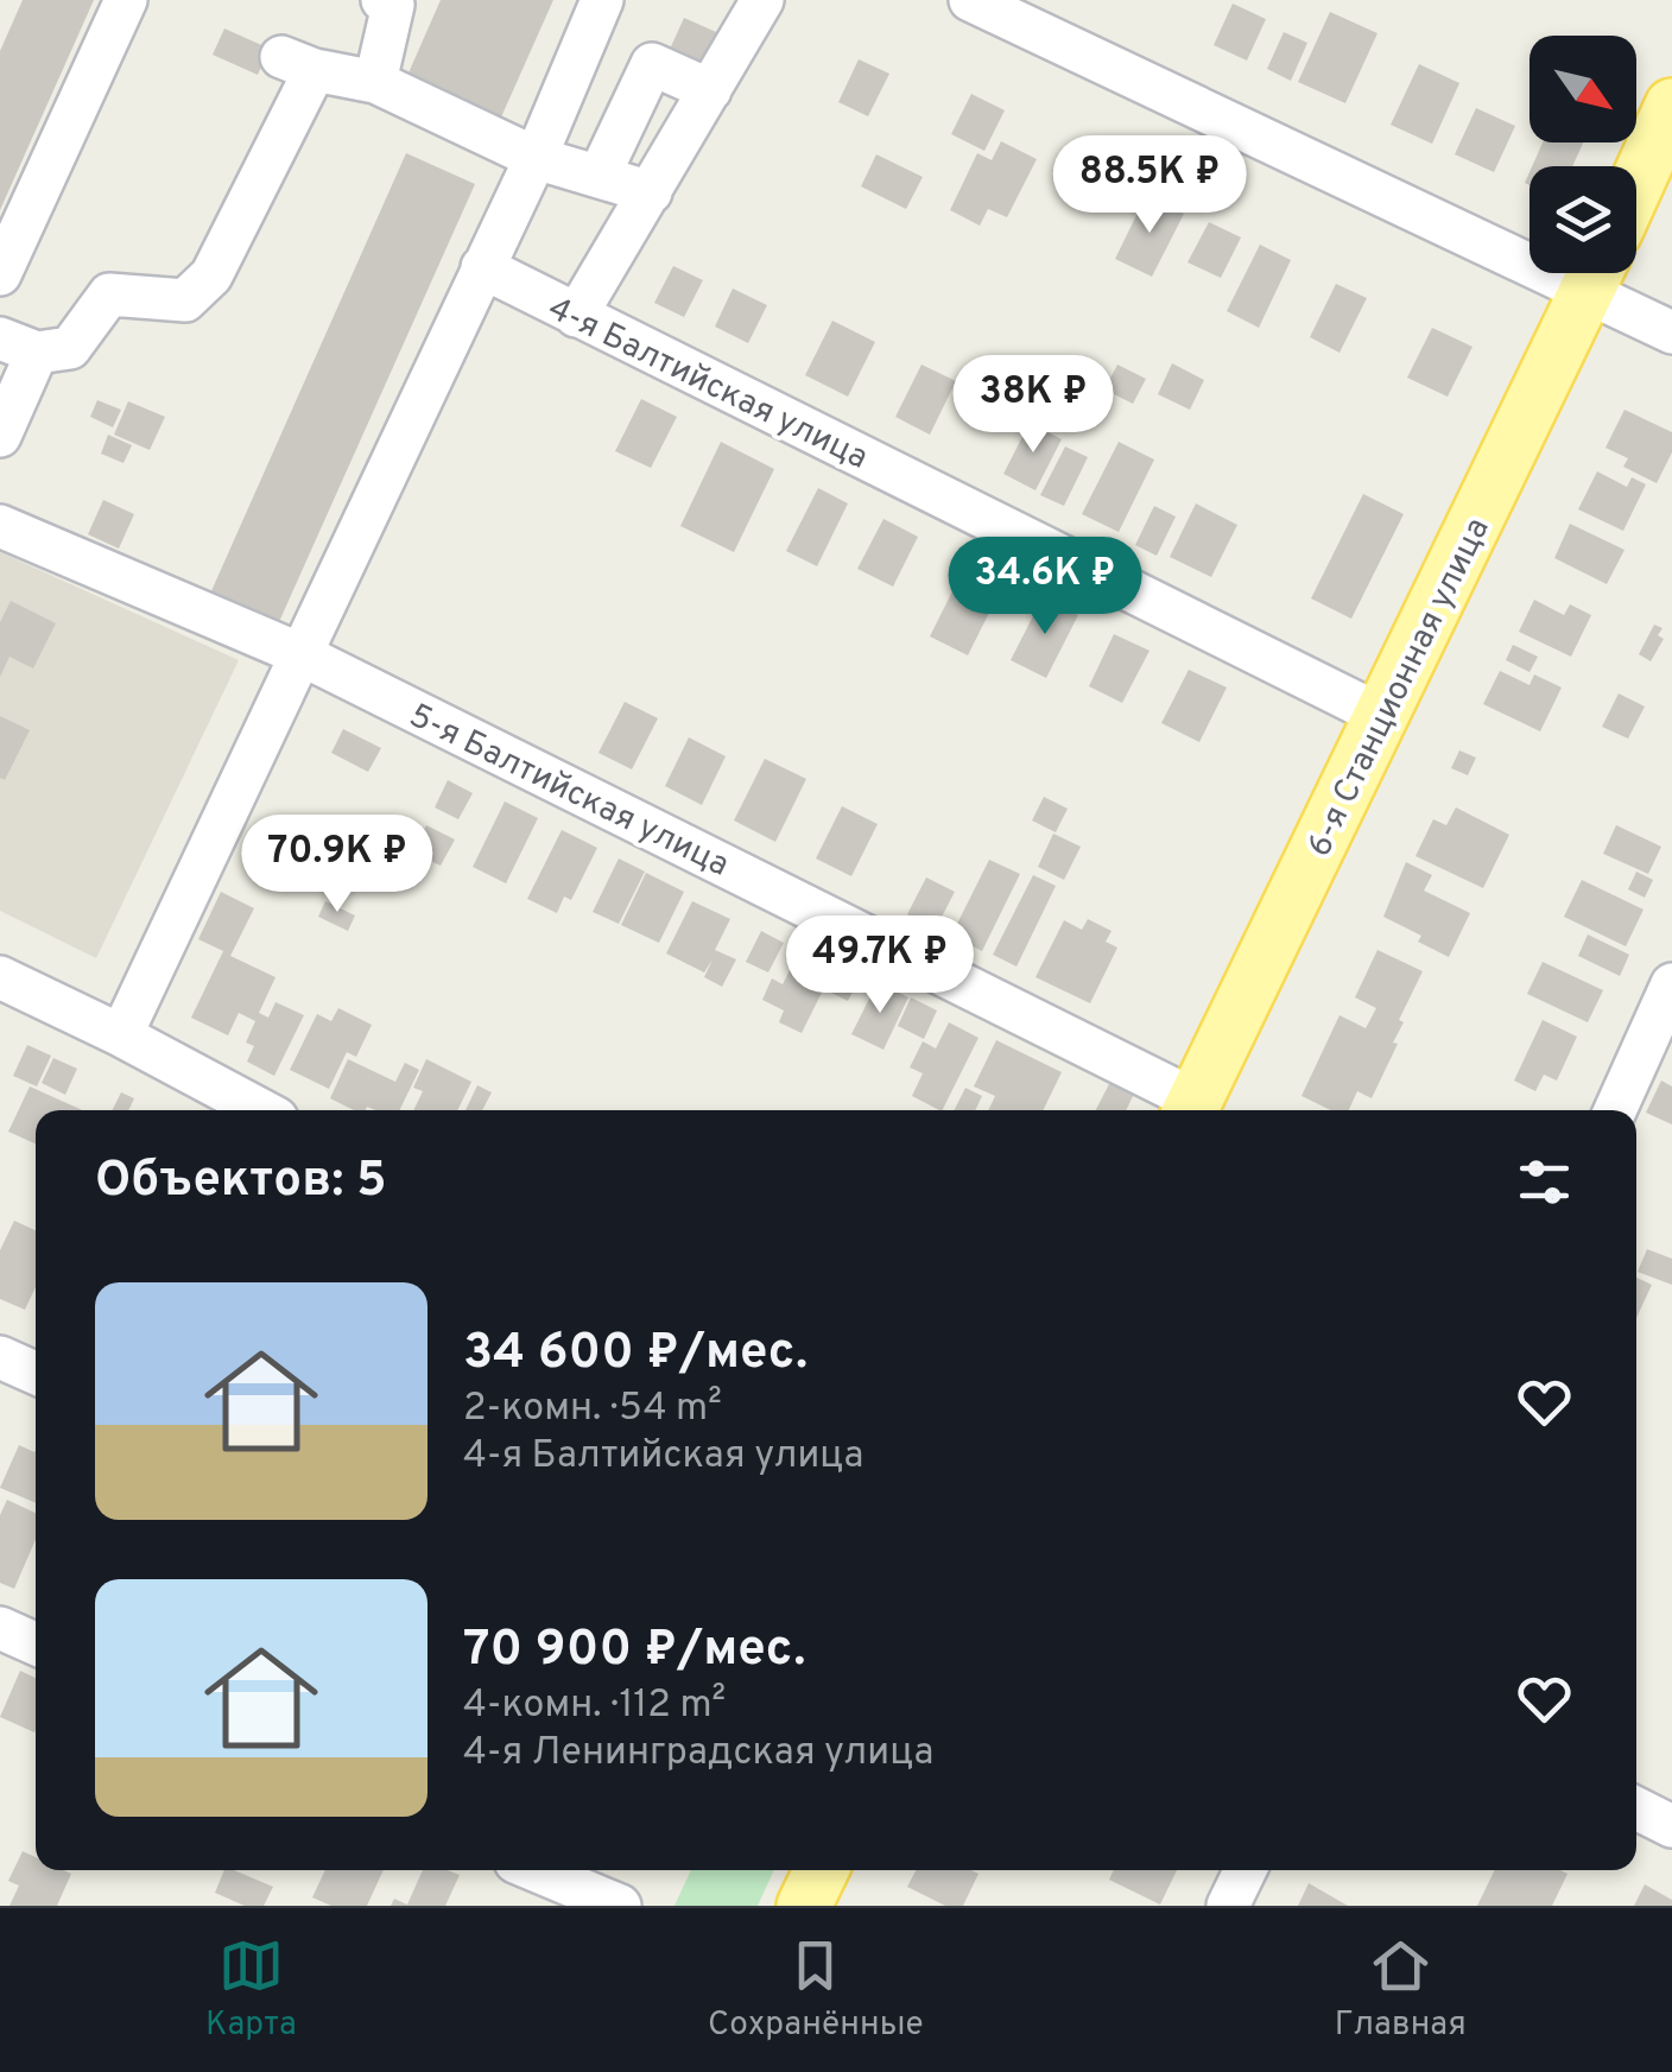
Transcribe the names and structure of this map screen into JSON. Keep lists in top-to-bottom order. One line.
{"streets":{"main road":["6-я Станционная улица"],"street":["4-я Балтийская улица","5-я Балтийская улица"]},"crossings":[["4-я Балтийская улица","6-я Станционная улица"],["6-я Станционная улица","5-я Балтийская улица"]],"north":"bottom right","page":{"price":["88.5K ₽","38K ₽","34.6K ₽","70.9K ₽","49.7K ₽"],"heading":"Объектов: 5","list":[{"name":"34 600 ₽/мес.","note":"2-комн. · 54 m² · 4-я Балтийская улица"},{"name":"70 900 ₽/мес.","note":"4-комн. · 112 m² · 4-я Ленинградская улица"}],"tabs":["Карта","Сохранённые","Главная"]}}
